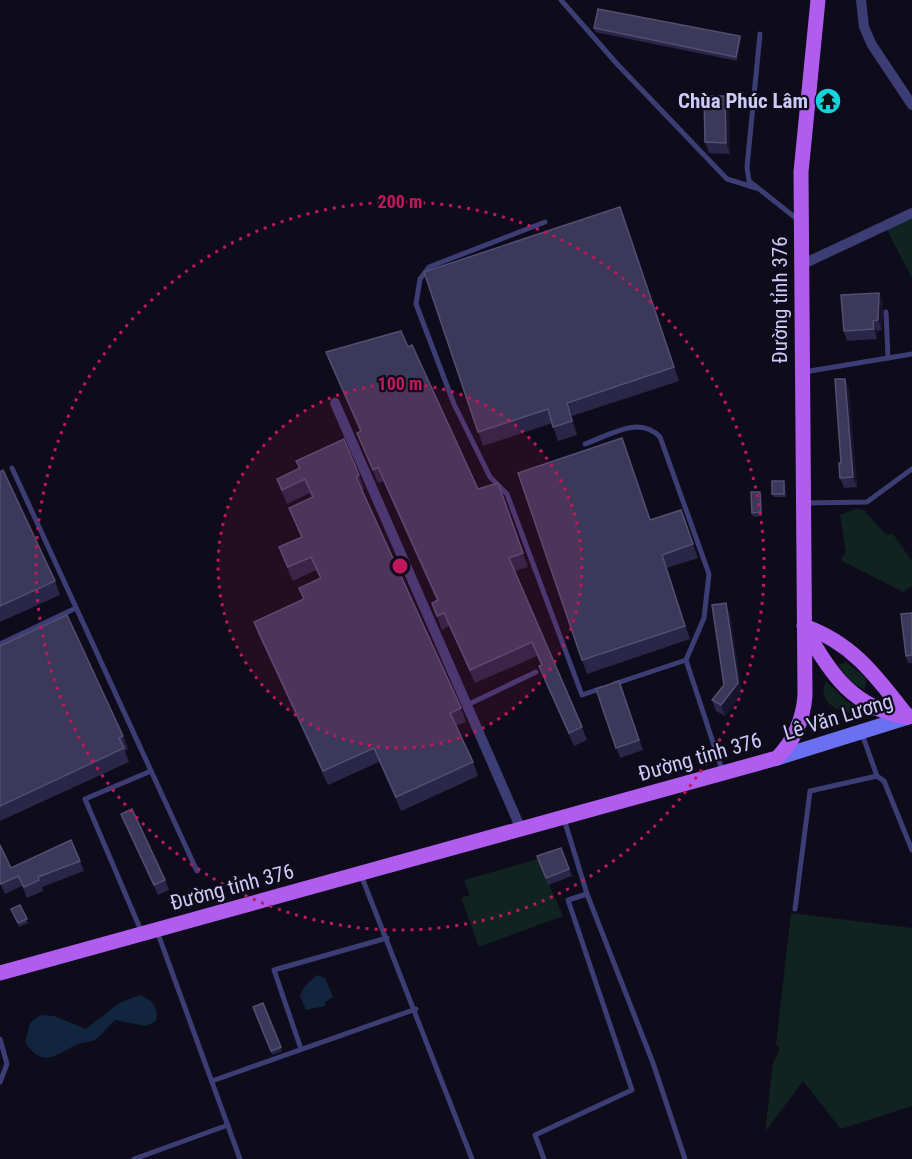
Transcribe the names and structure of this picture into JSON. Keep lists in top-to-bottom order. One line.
{"streets":{"main road":["Đường tỉnh 376","Lê Văn Lương"]},"crossings":[["Đường tỉnh 376","Lê Văn Lương"]],"places":{"temple":["Chùa Phúc Lâm"]},"rings":["200 m","100 m"]}
